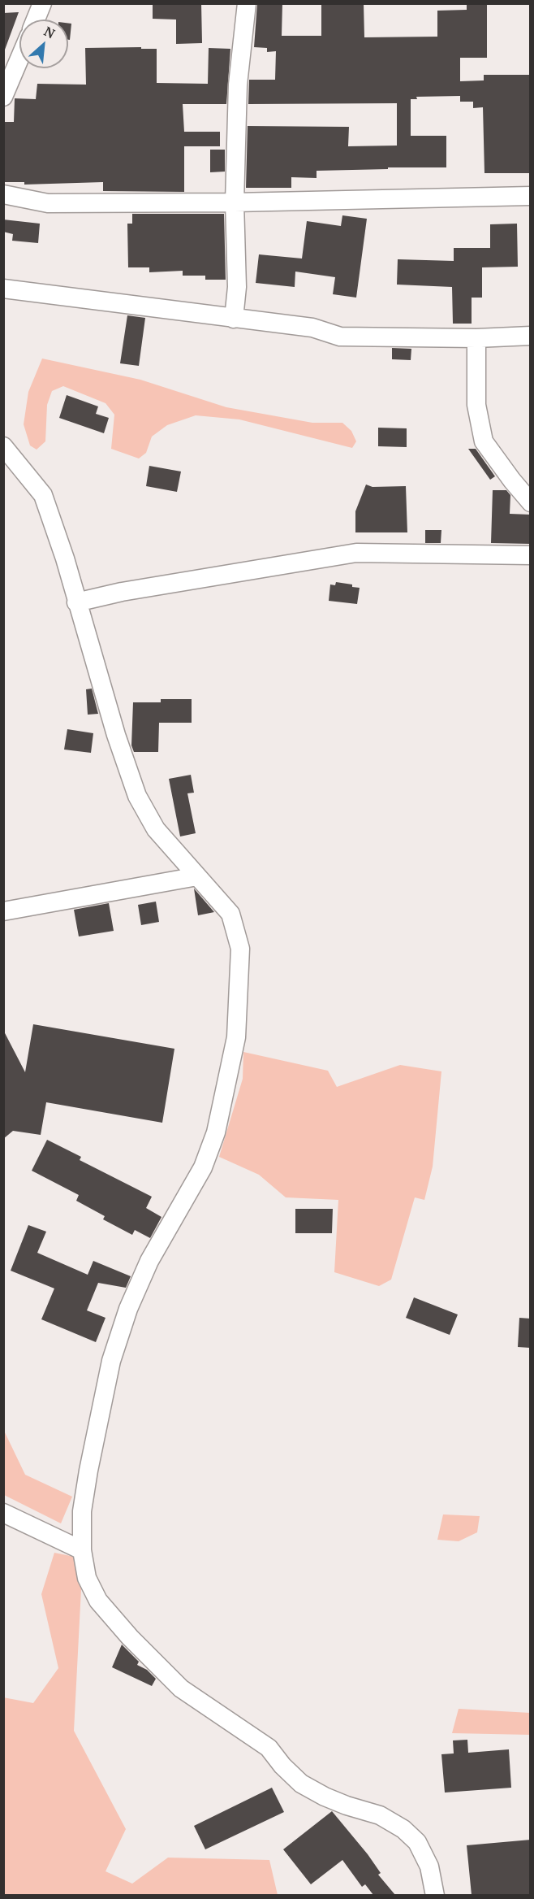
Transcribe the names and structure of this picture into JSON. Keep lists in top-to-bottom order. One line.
{"north":"top right"}
